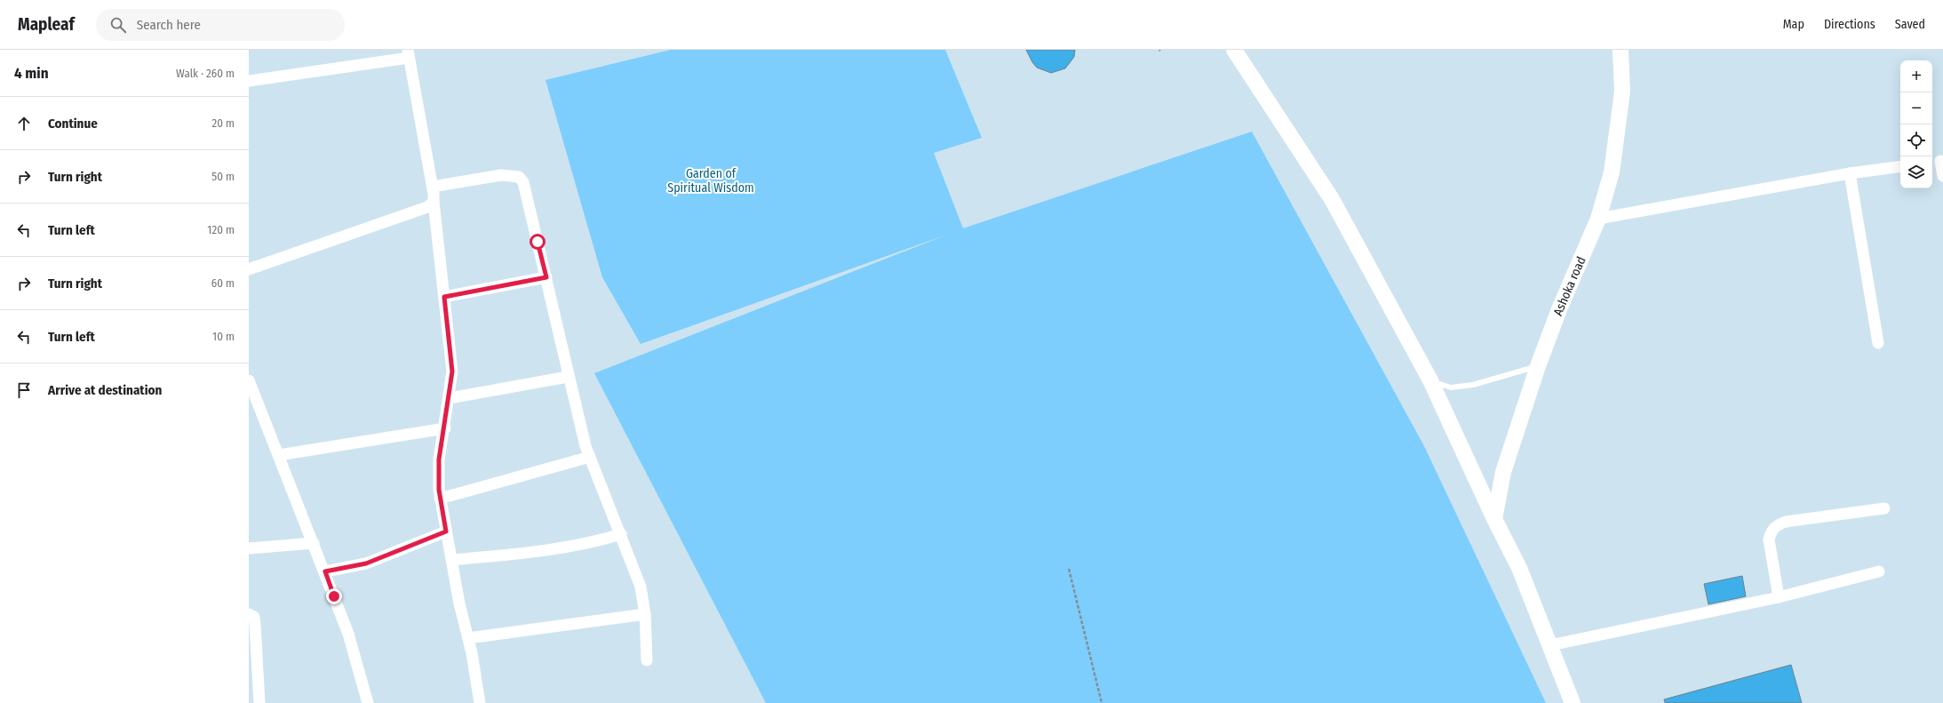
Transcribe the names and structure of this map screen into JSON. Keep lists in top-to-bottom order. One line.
{"streets":{"street":["Ashoka road"]},"parks":["Garden of Spiritual Wisdom"],"page":{"header":"Mapleaf","search":"Search here","nav":["Map","Directions","Saved"],"heading":["4 min","Walk · 260 m"],"map_buttons":["+","−"],"list":[["Continue","20 m"],["Turn right","50 m"],["Turn left","120 m"],["Turn right","60 m"],["Turn left","10 m"],"Arrive at destination"]}}
